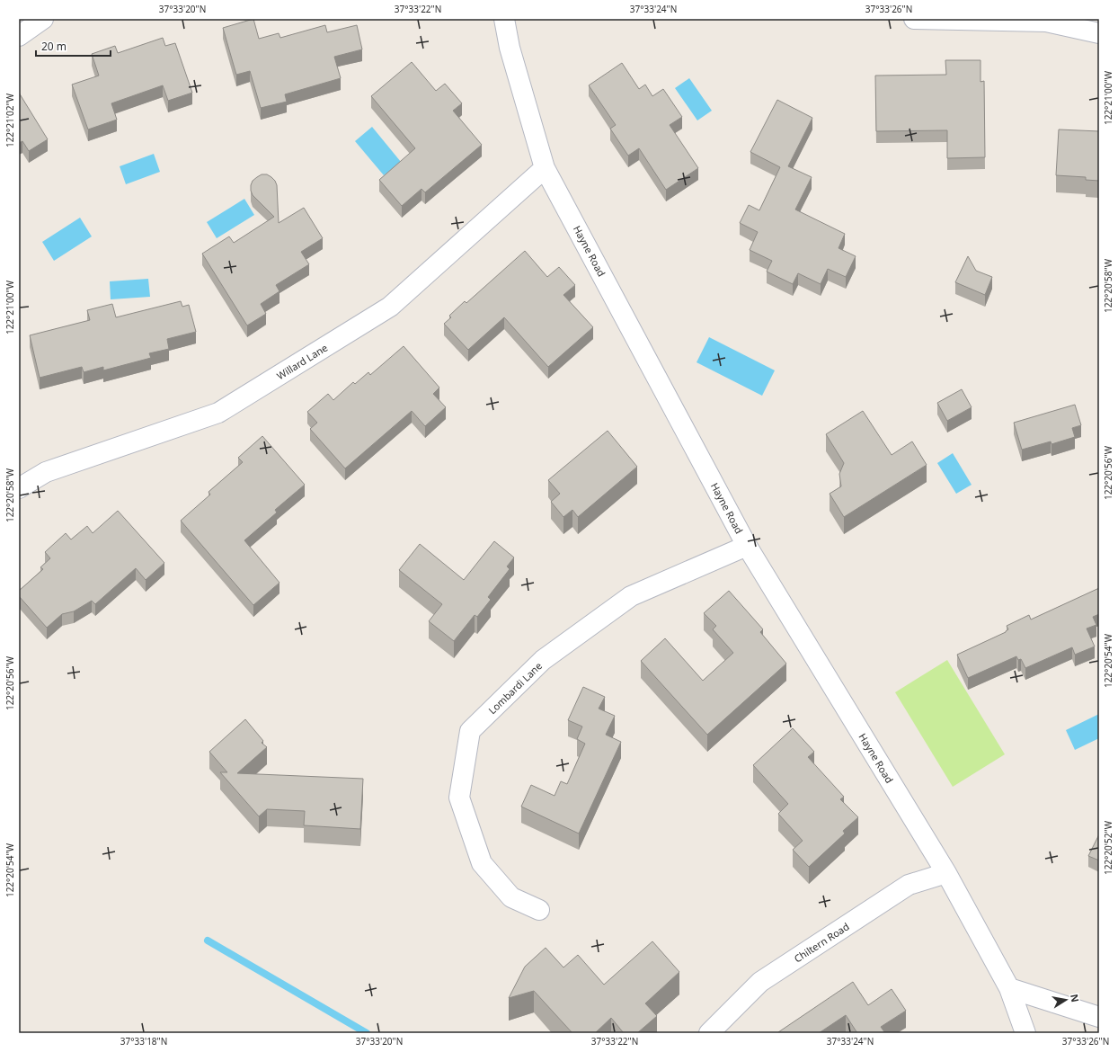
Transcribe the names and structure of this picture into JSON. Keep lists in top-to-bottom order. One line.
{"streets":{"street":["Hayne Road","Willard Lane","Lombardi Lane","Chiltern Road"]},"crossings":[["Hayne Road","Willard Lane"],["Hayne Road","Lombardi Lane"],["Hayne Road","Chiltern Road"]],"scale_bar":"20 m","north":"right","coordinates":["37°33'20\"N","37°33'22\"N","37°33'24\"N","37°33'26\"N","122°21'00\"W","122°21'02\"W","122°20'58\"W","122°20'56\"W","122°20'54\"W","122°20'52\"W","37°33'18\"N"]}
